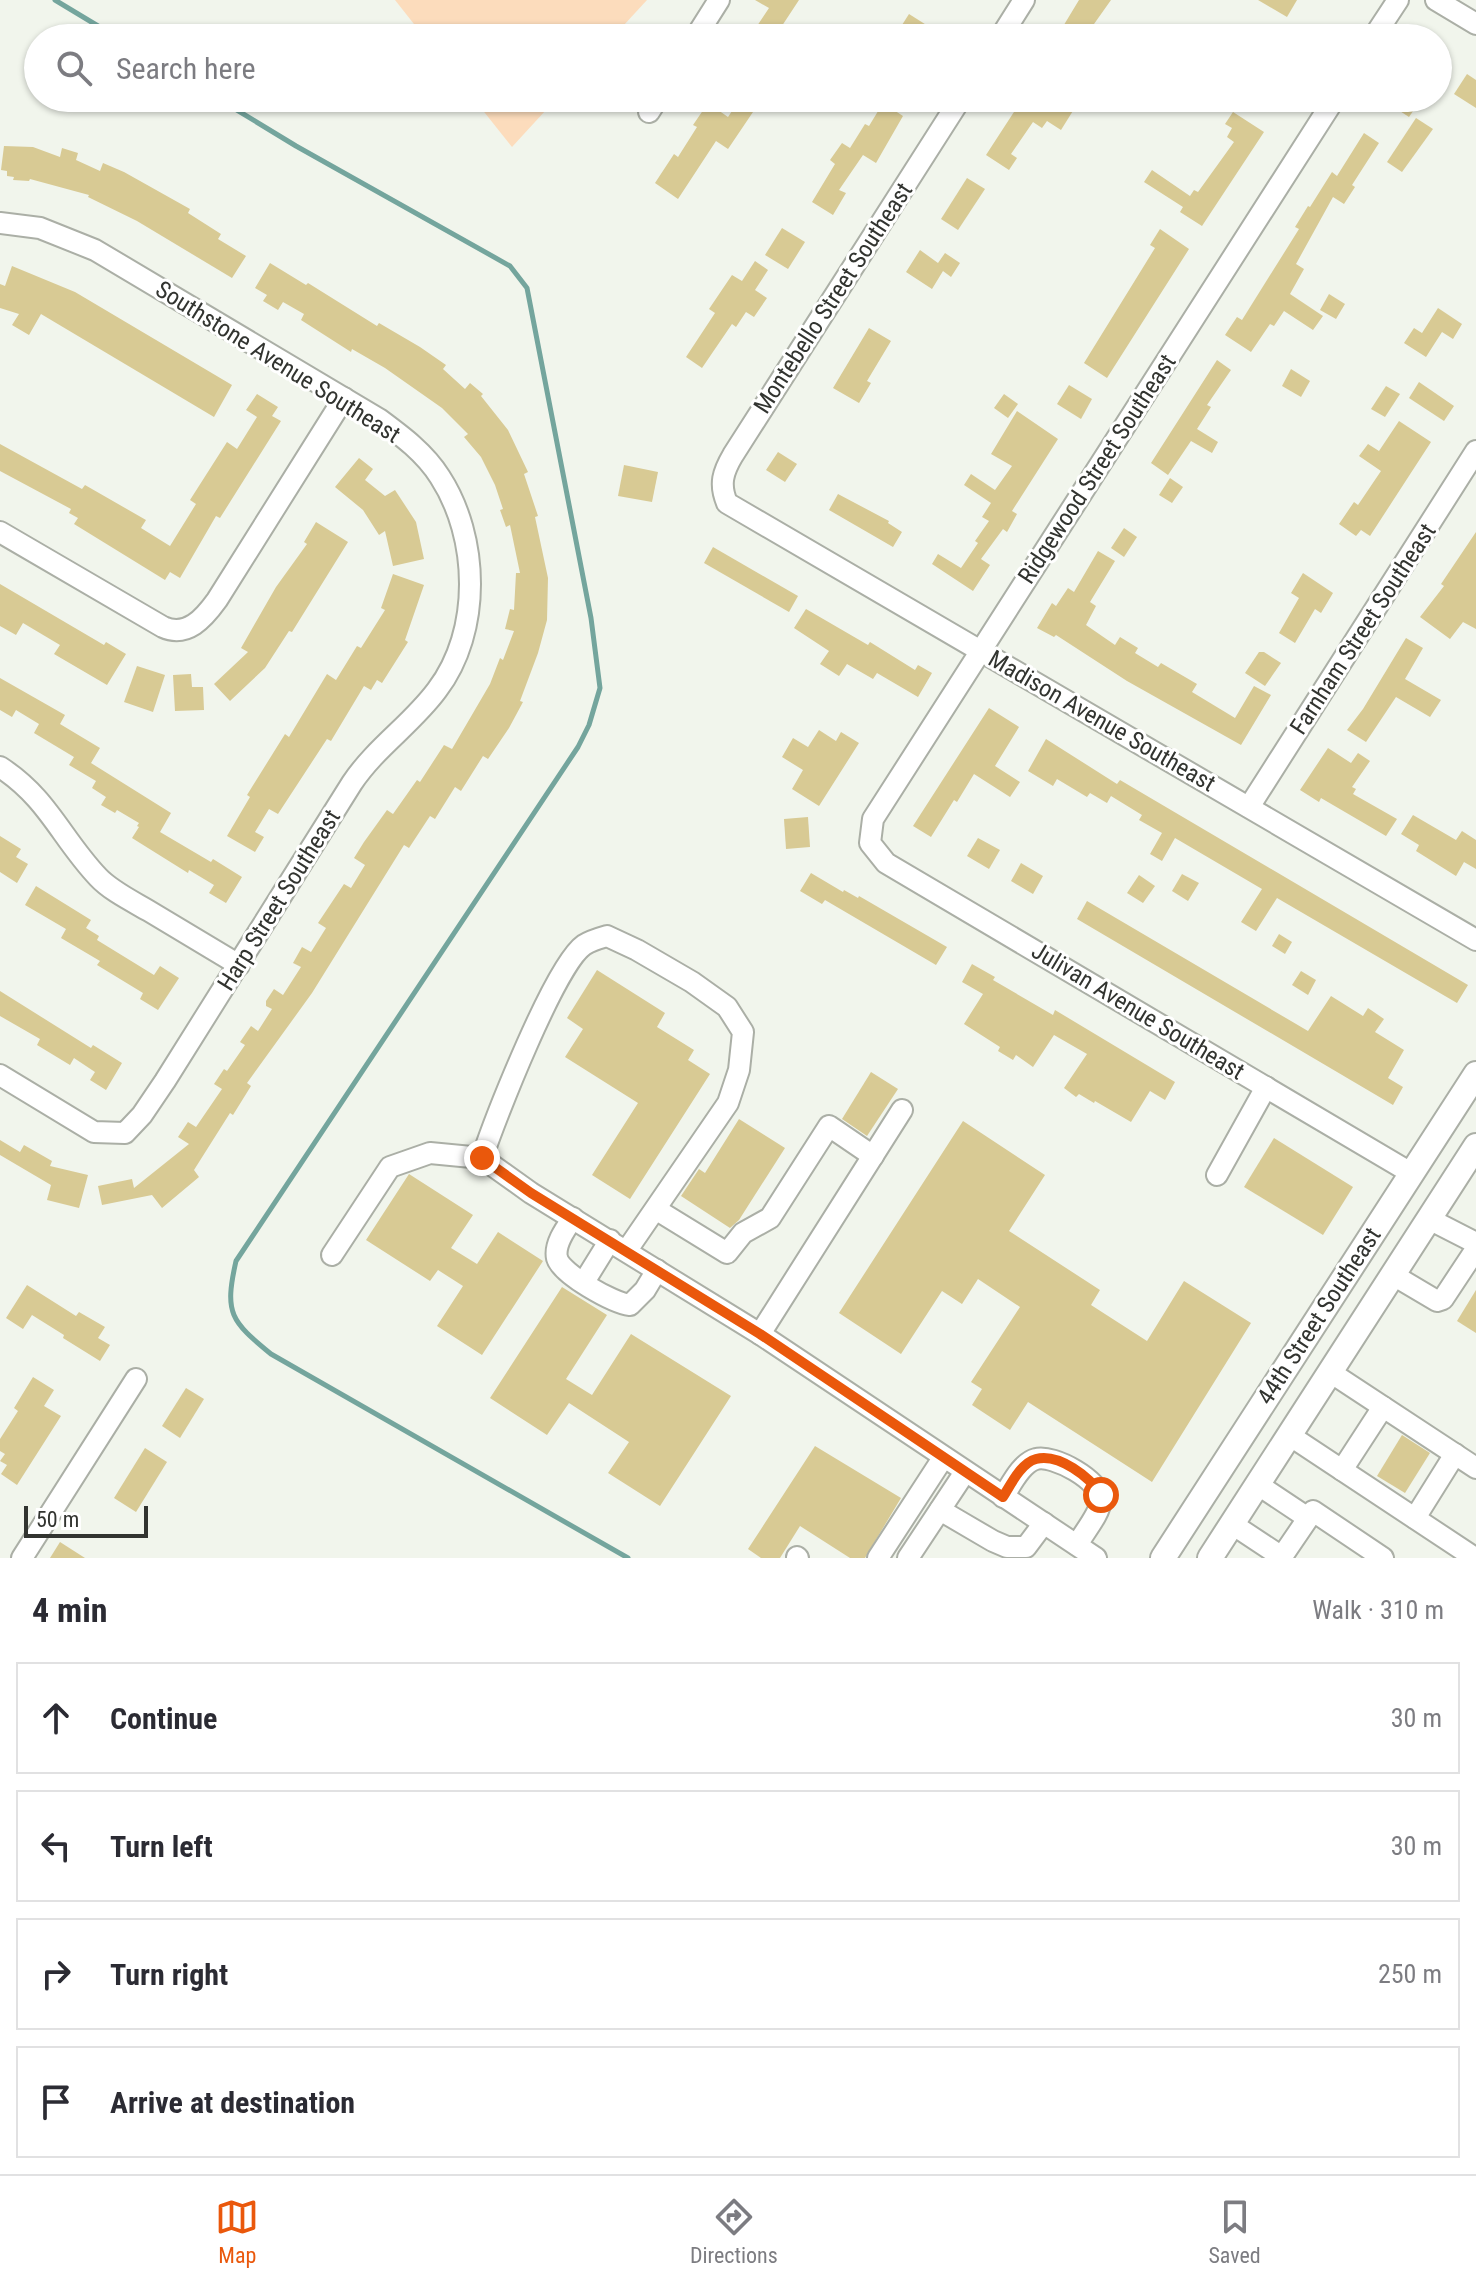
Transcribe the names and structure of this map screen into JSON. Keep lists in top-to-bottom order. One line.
{"streets":{"main road":["44th Street Southeast"],"street":["Montebello Street Southeast","Southstone Avenue Southeast","Ridgewood Street Southeast","Farnham Street Southeast","Madison Avenue Southeast","Harp Street Southeast","Julivan Avenue Southeast"]},"crossings":[["Montebello Street Southeast","Madison Avenue Southeast"],["Southstone Avenue Southeast","Harp Street Southeast"],["Ridgewood Street Southeast","Madison Avenue Southeast"],["Ridgewood Street Southeast","Julivan Avenue Southeast"],["Farnham Street Southeast","Madison Avenue Southeast"],["Julivan Avenue Southeast","44th Street Southeast"]],"scale_bar":"50 m","page":{"search":"Search here","scale":"50 m","heading":["4 min","Walk · 310 m"],"list":[["Continue","30 m"],["Turn left","30 m"],["Turn right","250 m"],"Arrive at destination"],"nav":["Map","Directions","Saved"]}}
